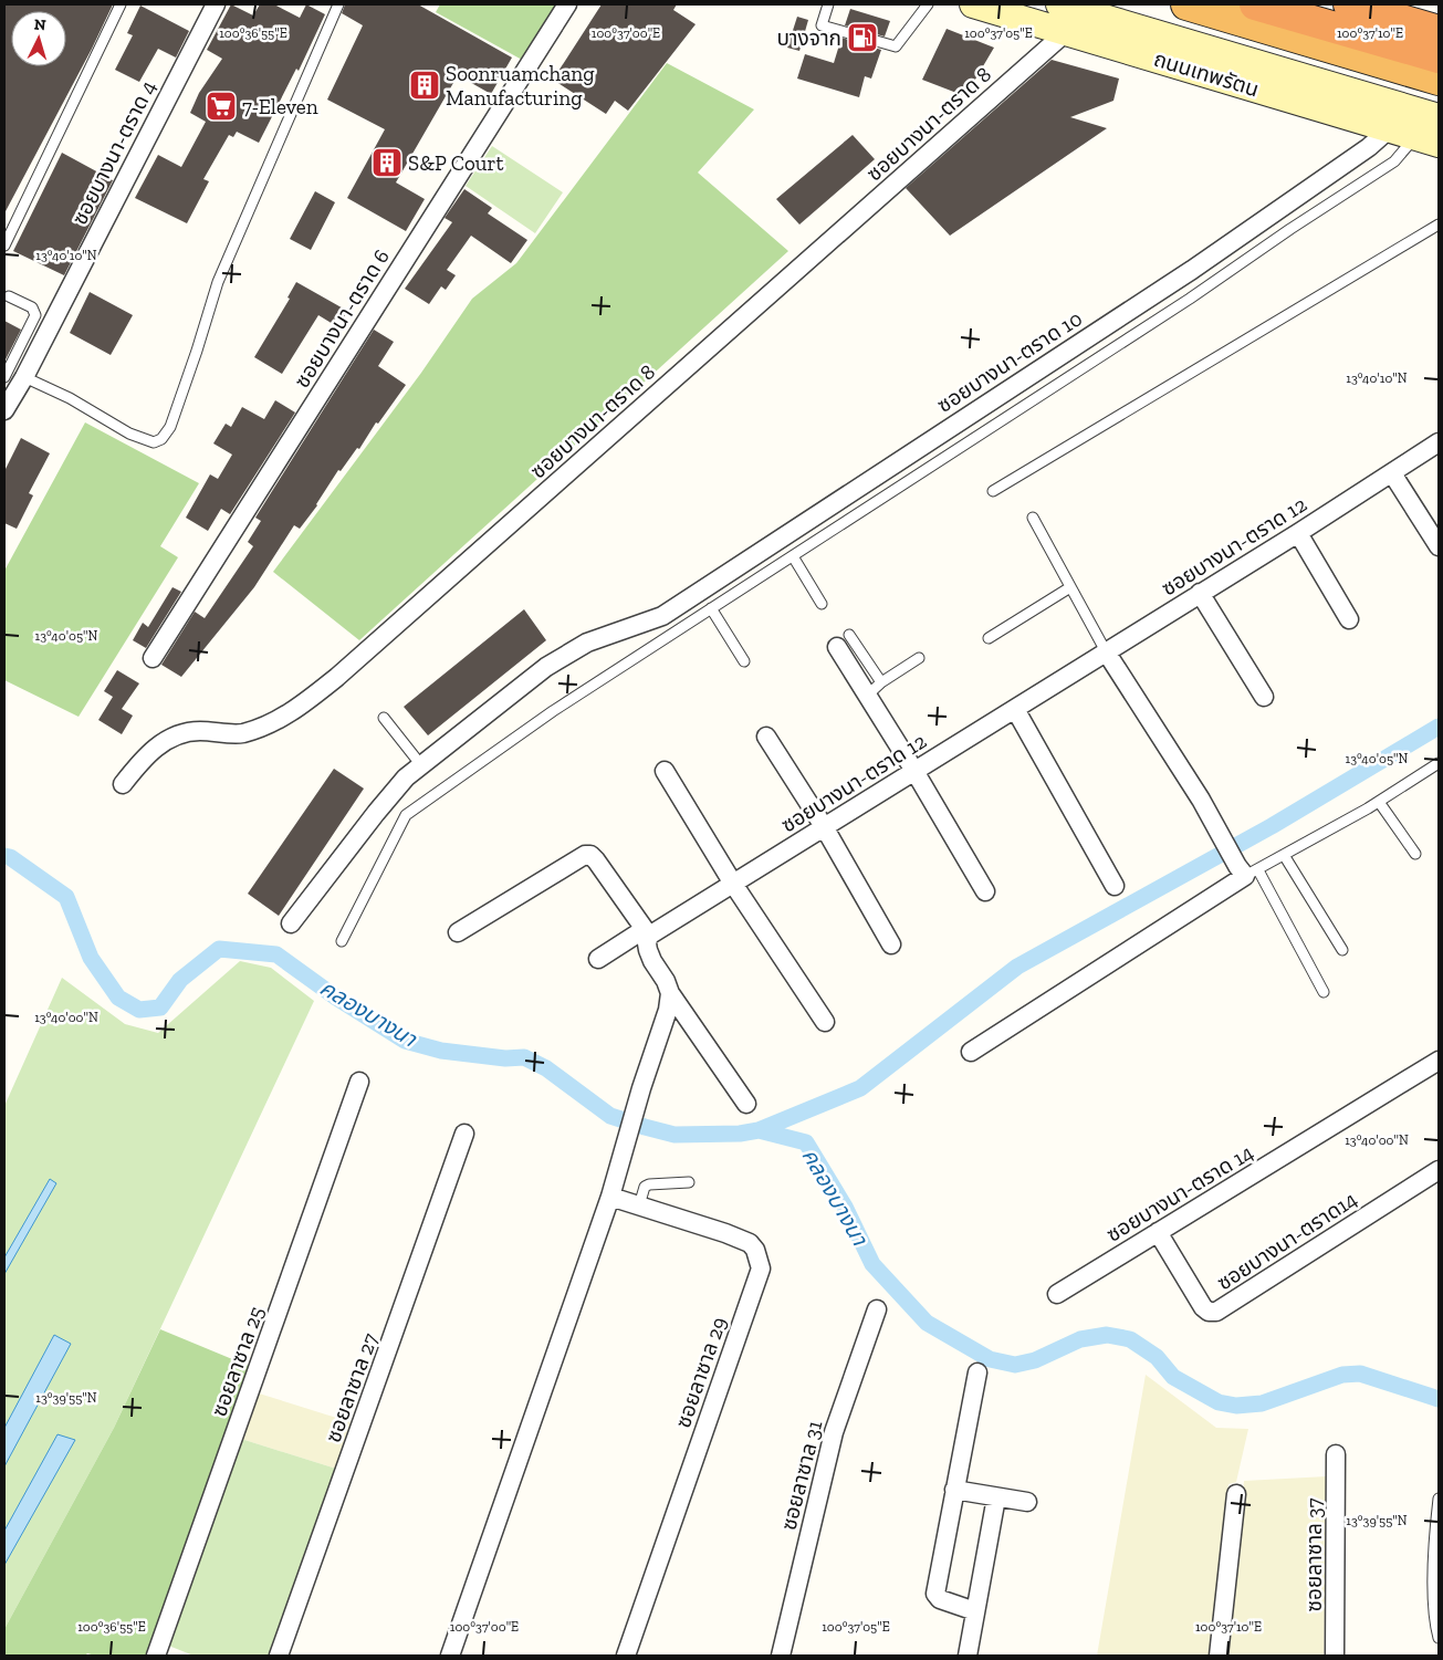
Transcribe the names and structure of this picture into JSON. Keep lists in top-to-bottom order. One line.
{"streets":{"main road":["ถนนเทพรัตน"],"street":["ซอยบางนา-ตราด 8","ซอยบางนา-ตราด 4","ซอยบางนา-ตราด 6","ซอยบางนา-ตราด 10","ซอยบางนา-ตราด 12","ซอยบางนา-ตราด 14","ซอยบางนา-ตราด14","ซอยลาซาล 25","ซอยลาซาล 29","ซอยลาซาล 27","ซอยลาซาล 31","ซอยลาซาล 37"]},"crossings":[["ถนนเทพรัตน","ซอยบางนา-ตราด 8"],["ถนนเทพรัตน","ซอยบางนา-ตราด 10"],["ซอยบางนา-ตราด 14","ซอยบางนา-ตราด14"]],"water":["คลองบางนา"],"places":{"fuel station":["บางจาก"],"building":["Soonruamchang Manufacturing","S&P Court"],"supermarket":["7-Eleven"]},"north":"top","coordinates":["100°36'55\"E","100°37'00\"E","100°37'05\"E","100°37'10\"E","13°40'10\"N","13°40'05\"N","13°40'00\"N","13°39'55\"N"]}
